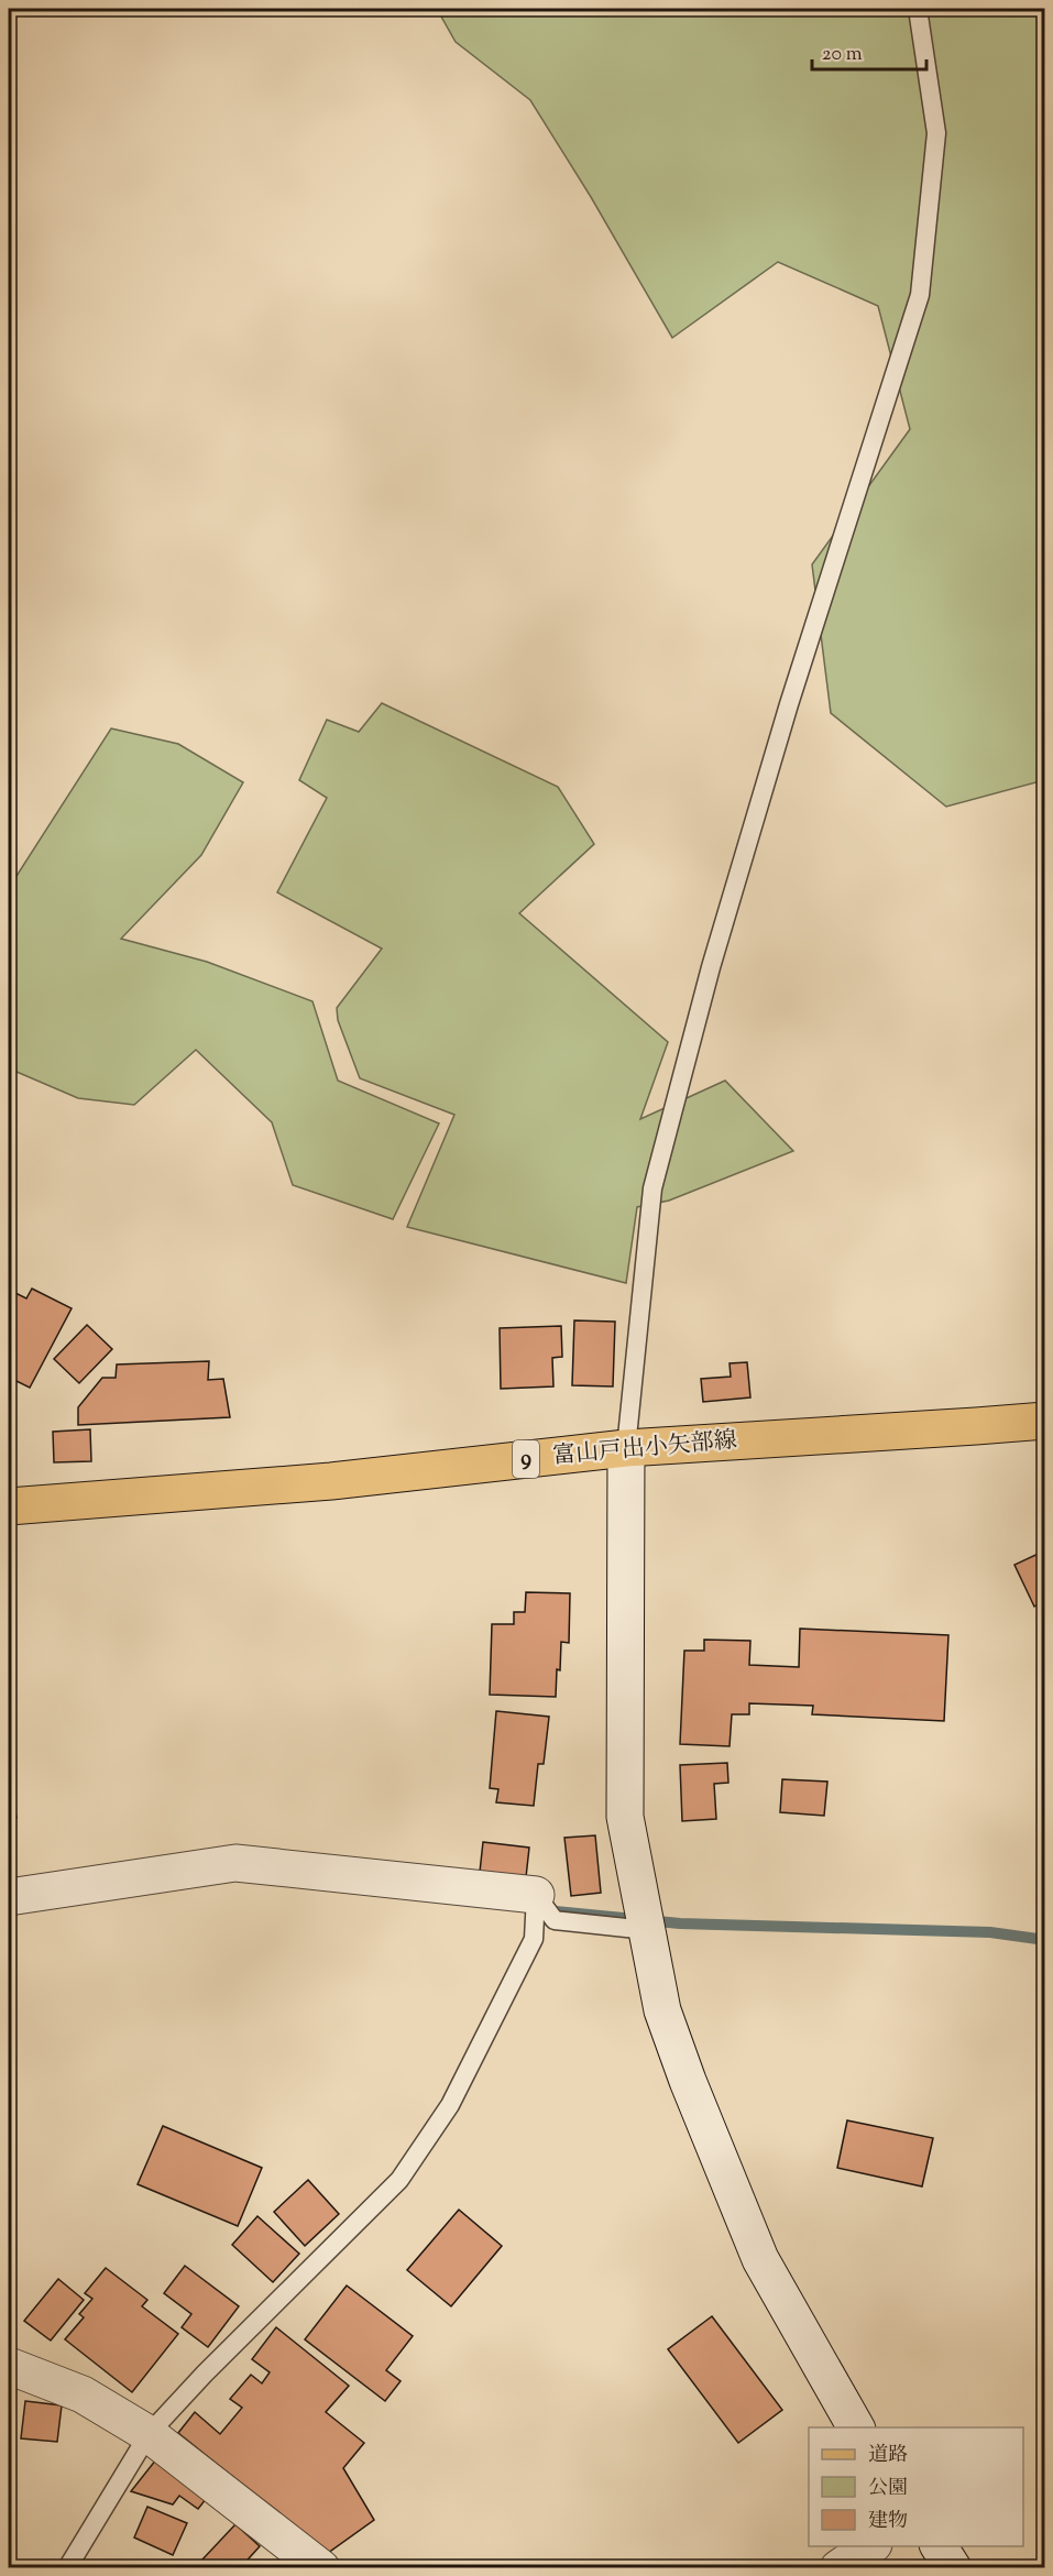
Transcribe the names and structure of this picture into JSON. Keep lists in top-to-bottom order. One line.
{"streets":{"main road":["富山戸出小矢部線","9"]},"legend":["道路","公園","建物"],"scale_bar":"20 m"}
